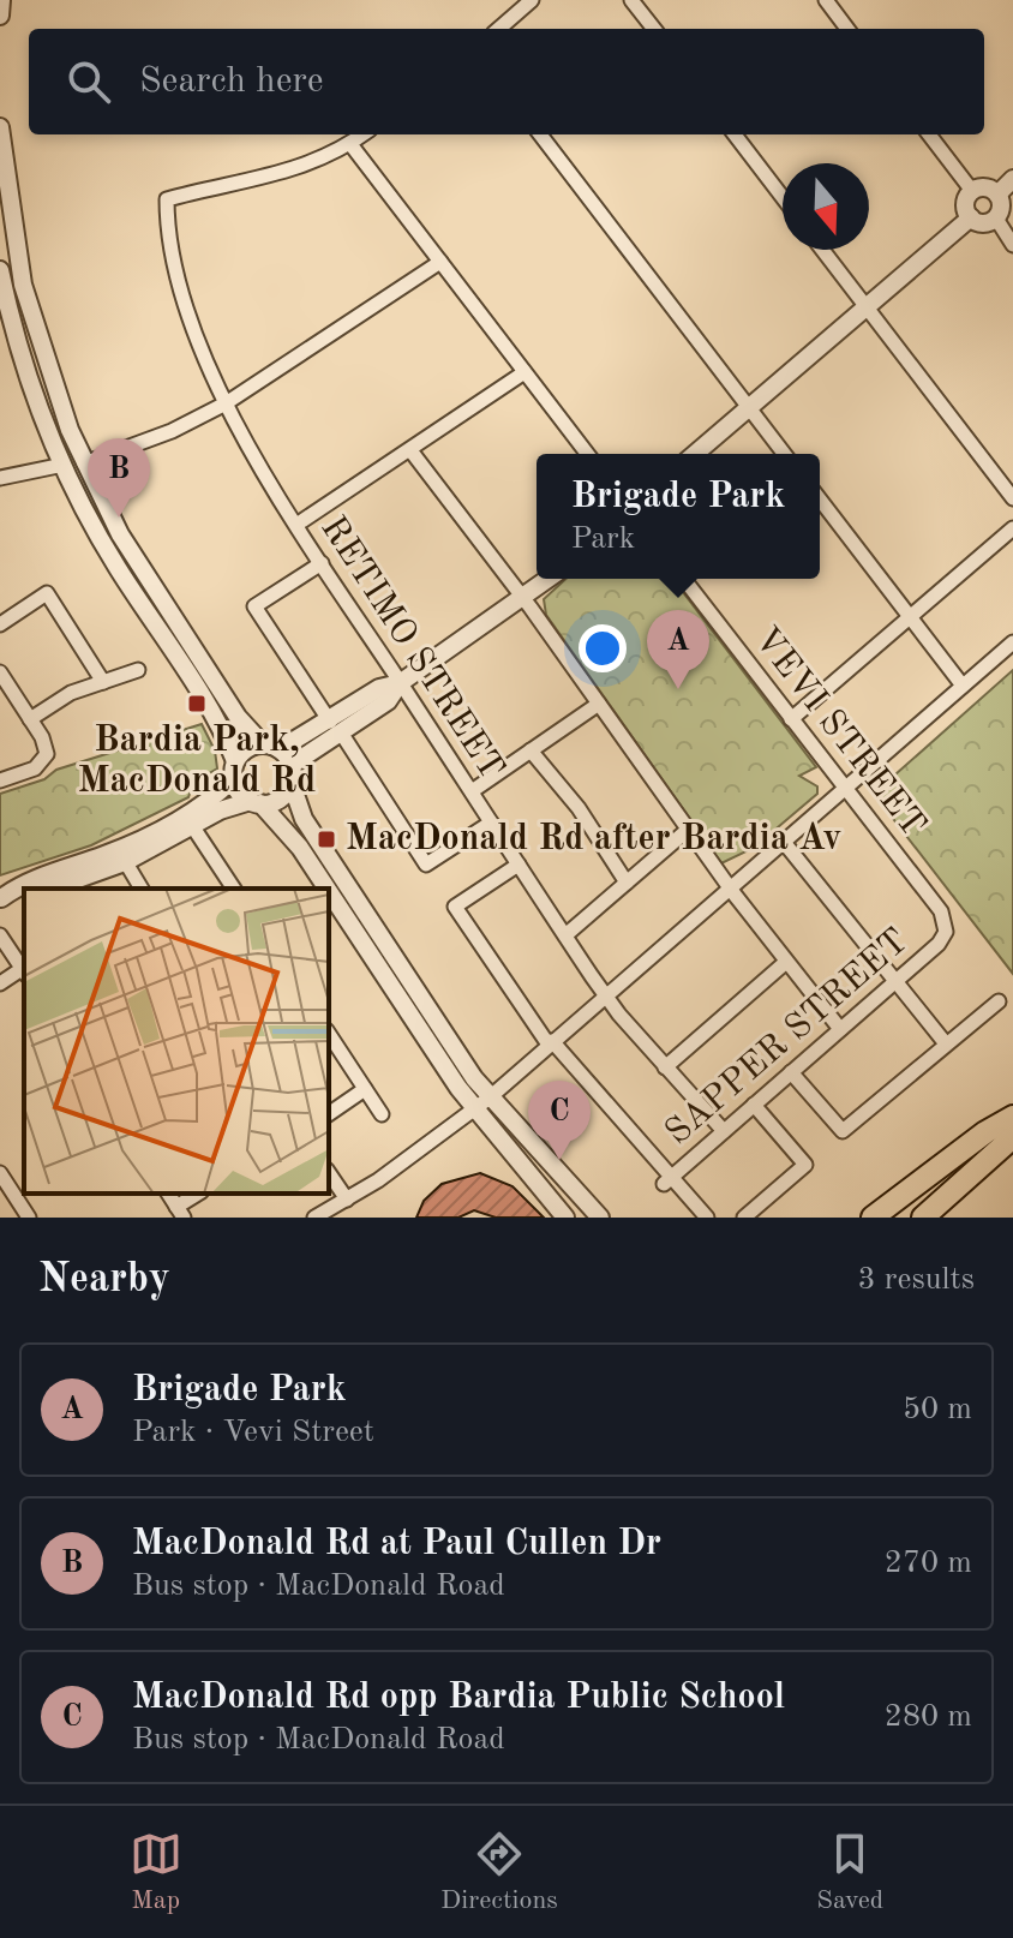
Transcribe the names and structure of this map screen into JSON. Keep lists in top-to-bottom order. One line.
{"streets":{"street":["RETIMO STREET","VEVI STREET","SAPPER STREET"]},"crossings":[["RETIMO STREET","SAPPER STREET"],["VEVI STREET","SAPPER STREET"]],"places":{"transit":["Bardia Park, MacDonald Rd","MacDonald Rd after Bardia Av"]},"north":"bottom","page":{"search":"Search here","pins":["B","A","C"],"popup":["Brigade Park","Park"],"heading":["Nearby","3 results"],"list":[{"mark":"A","name":"Brigade Park","note":"Park · Vevi Street","value":"50 m"},{"mark":"B","name":"MacDonald Rd at Paul Cullen Dr","note":"Bus stop · MacDonald Road","value":"270 m"},{"mark":"C","name":"MacDonald Rd opp Bardia Public School","note":"Bus stop · MacDonald Road","value":"280 m"}],"nav":["Map","Directions","Saved"]}}
